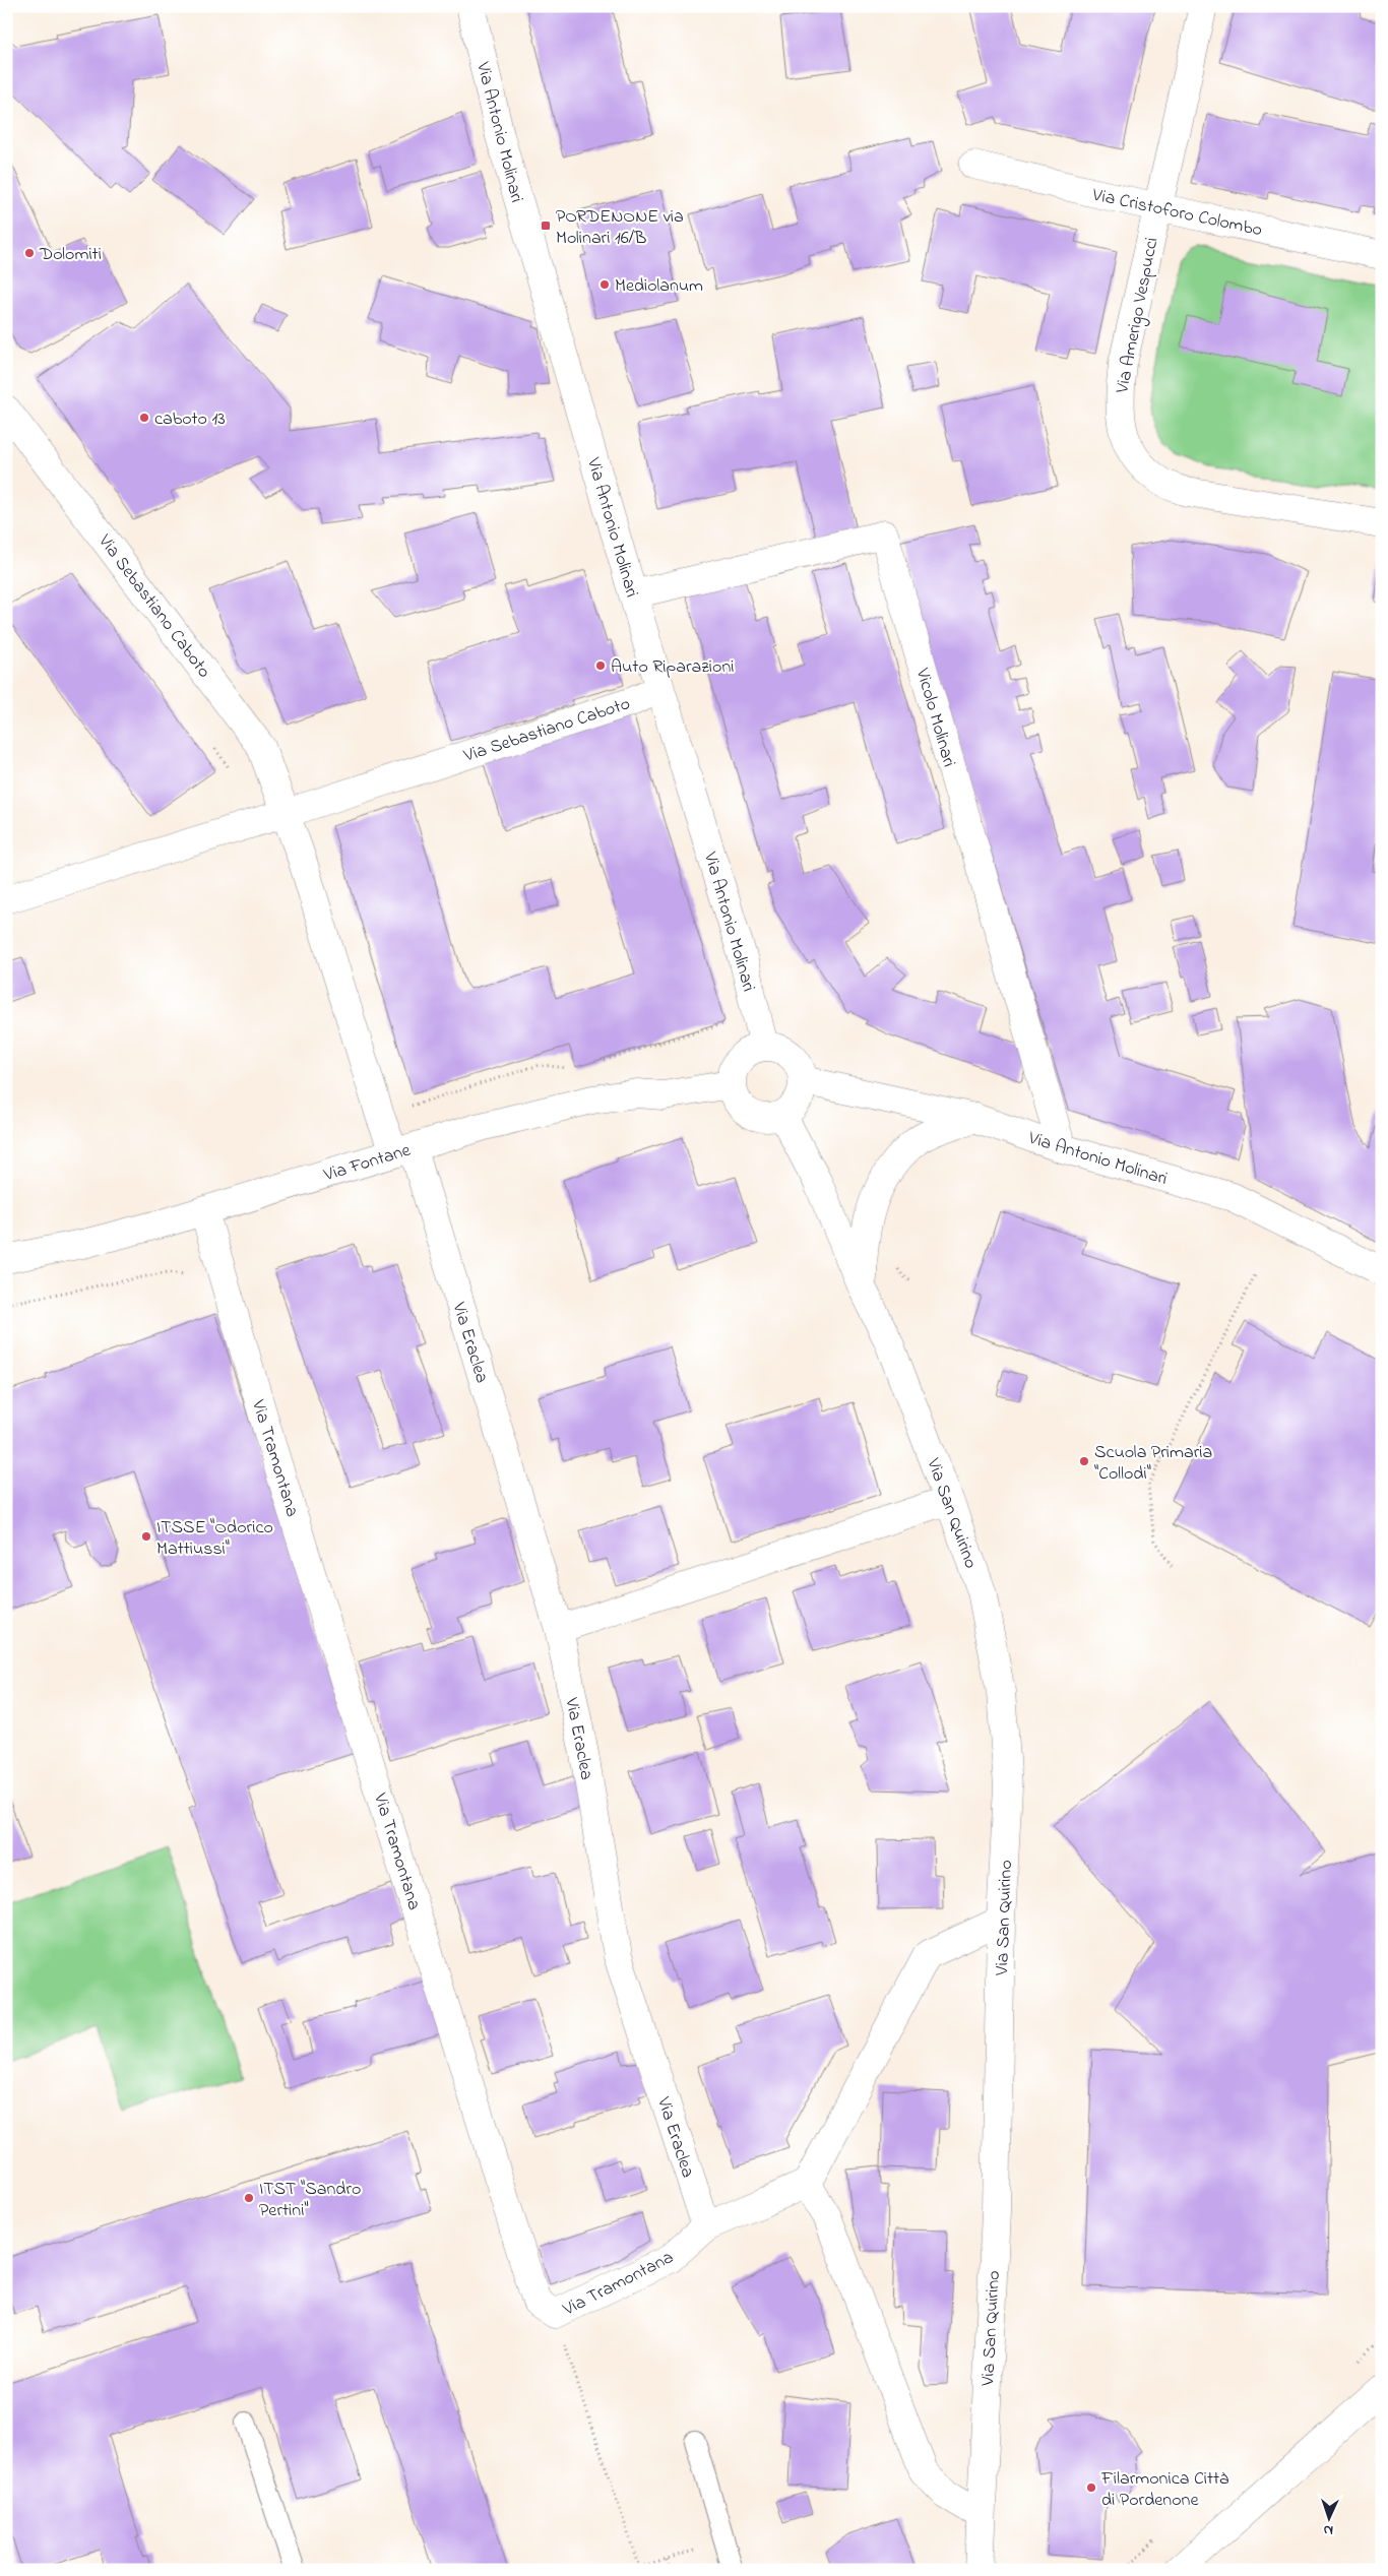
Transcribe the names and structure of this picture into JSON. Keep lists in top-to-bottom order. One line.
{"streets":{"street":["Via Antonio Molinari","Via Cristoforo Colombo","Via Amerigo Vespucci","Via Sebastiano Caboto","Vicolo Molinari","Via Fontane","Via Eraclea","Via Tramontana","Via San Quirino"]},"crossings":[["Via Antonio Molinari","Via Sebastiano Caboto"],["Via Antonio Molinari","Vicolo Molinari"],["Via Antonio Molinari","Via Fontane"],["Via Antonio Molinari","Via San Quirino"],["Via Cristoforo Colombo","Via Amerigo Vespucci"],["Via Sebastiano Caboto","Via Fontane"],["Via Sebastiano Caboto","Via Eraclea"],["Via Fontane","Via Eraclea"],["Via Fontane","Via Tramontana"],["Via Fontane","Via San Quirino"],["Via Eraclea","Via Tramontana"]],"places":{"transit":["PORDENONE via Molinari 16/B"],"other":["Dolomiti","Mediolanum","caboto 13","Auto Riparazioni","Scuola Primaria \"Collodi\"","ITSSE \"Odorico Mattiussi\"","ITST \"Sandro Pertini\"","Filarmonica Città di Pordenone"]},"north":"bottom"}
